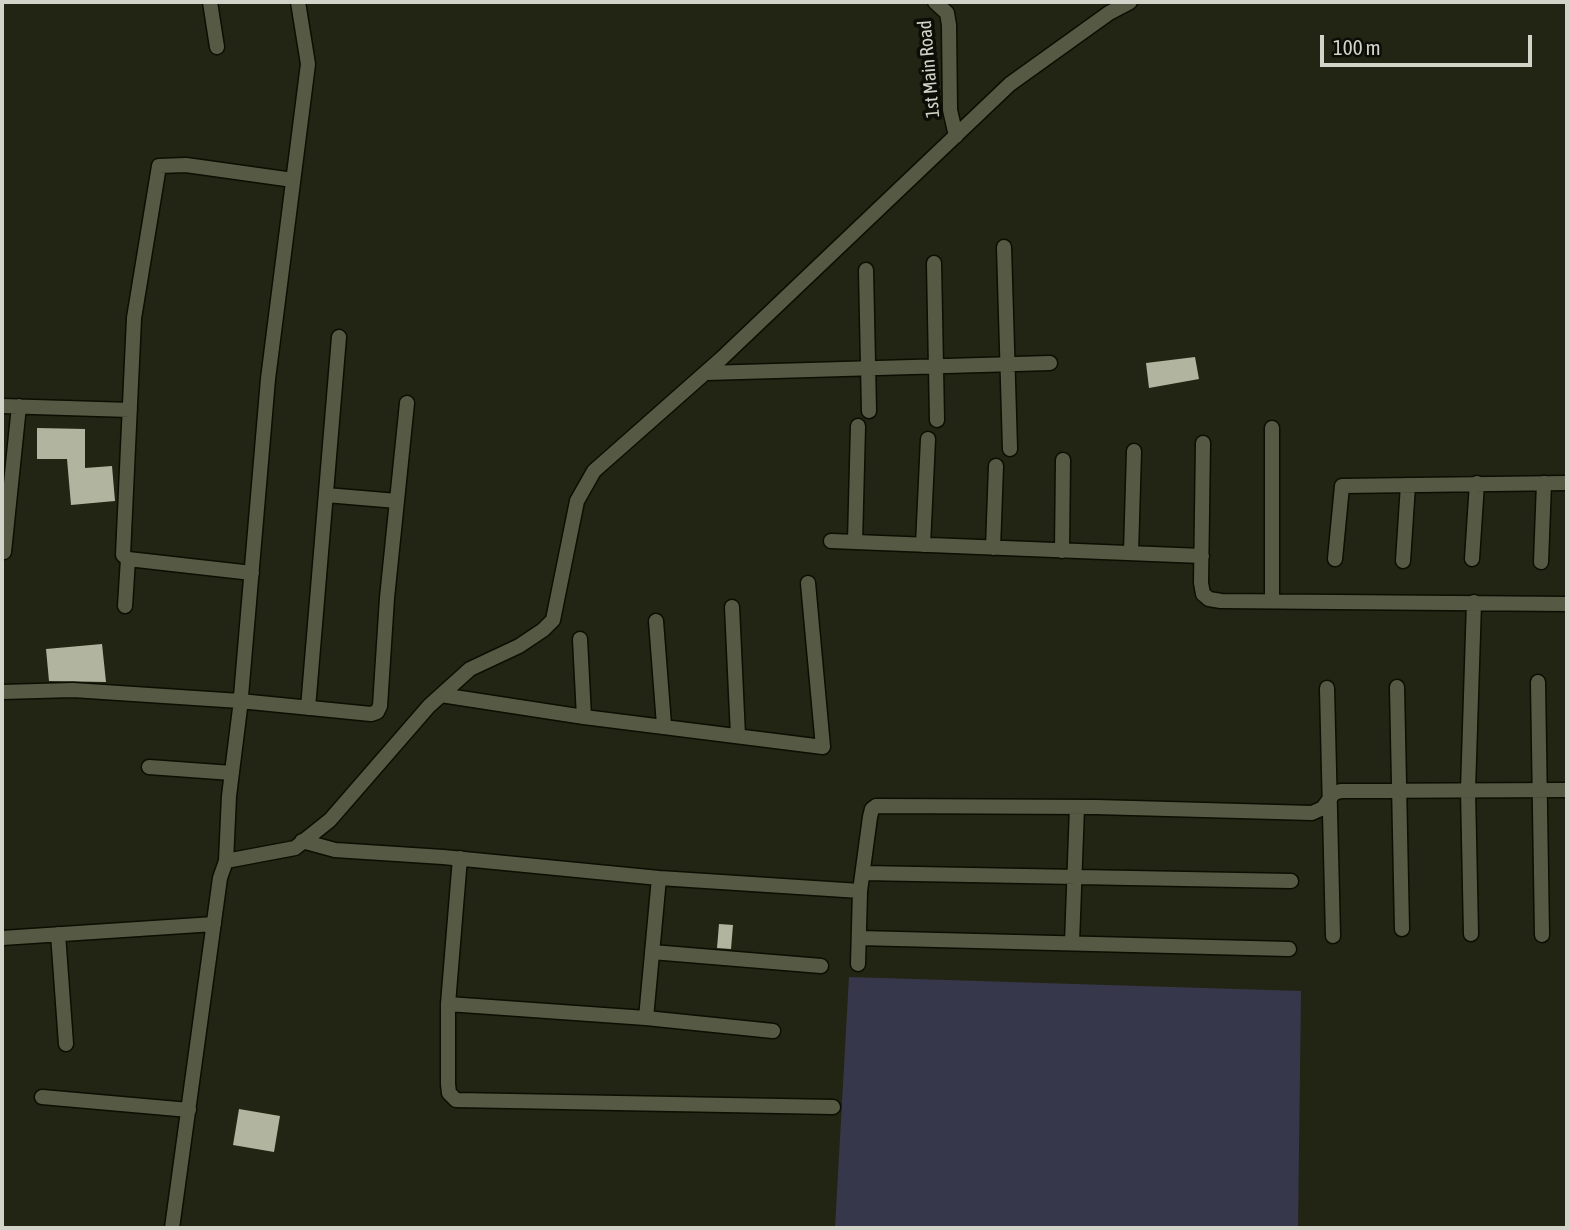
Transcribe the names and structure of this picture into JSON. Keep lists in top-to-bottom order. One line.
{"streets":{"street":["1st Main Road"]},"scale_bar":"100 m"}
